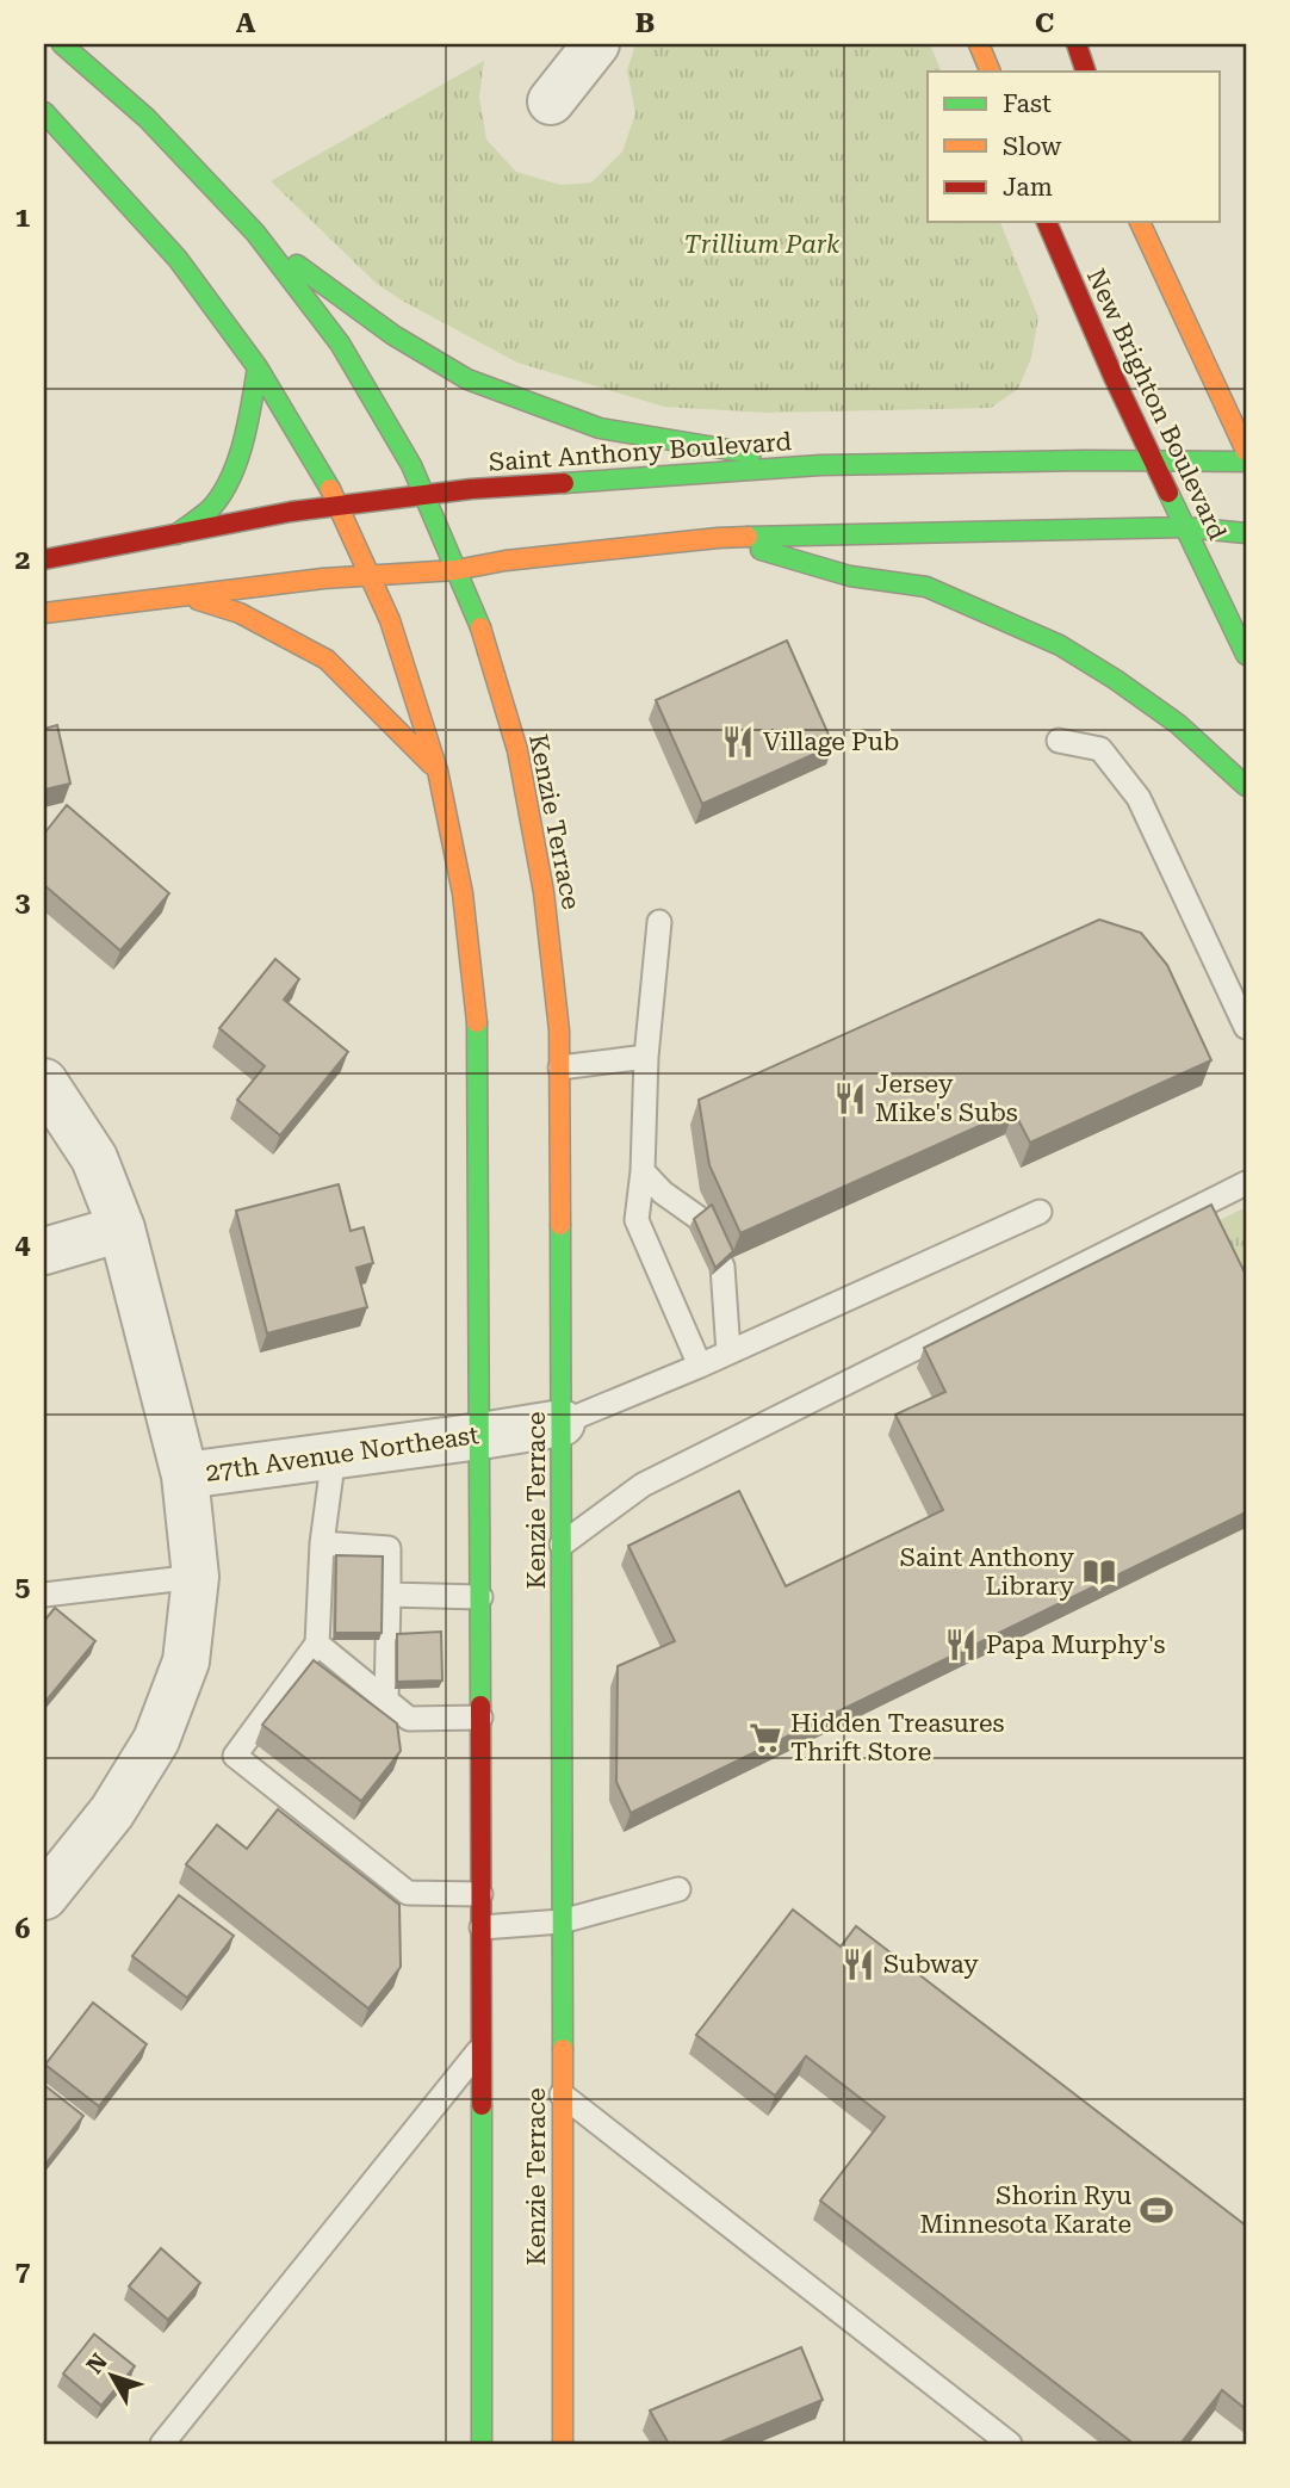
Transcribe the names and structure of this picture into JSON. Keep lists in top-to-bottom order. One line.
{"streets":{"main road":["New Brighton Boulevard","Saint Anthony Boulevard","Kenzie Terrace"],"street":["27th Avenue Northeast"]},"crossings":[["New Brighton Boulevard","Saint Anthony Boulevard"],["Saint Anthony Boulevard","Kenzie Terrace"],["Kenzie Terrace","27th Avenue Northeast"]],"parks":["Trillium Park"],"places":{"restaurant":["Village Pub","Jersey Mike's Subs","Papa Murphy's","Subway"],"library":["Saint Anthony Library"],"supermarket":["Hidden Treasures Thrift Store"],"sports":["Shorin Ryu Minnesota Karate"]},"legend":["Fast","Slow","Jam"],"north":"top left","grid":{"columns":["A","B","C"],"rows":["1","2","3","4","5","6","7"]}}
